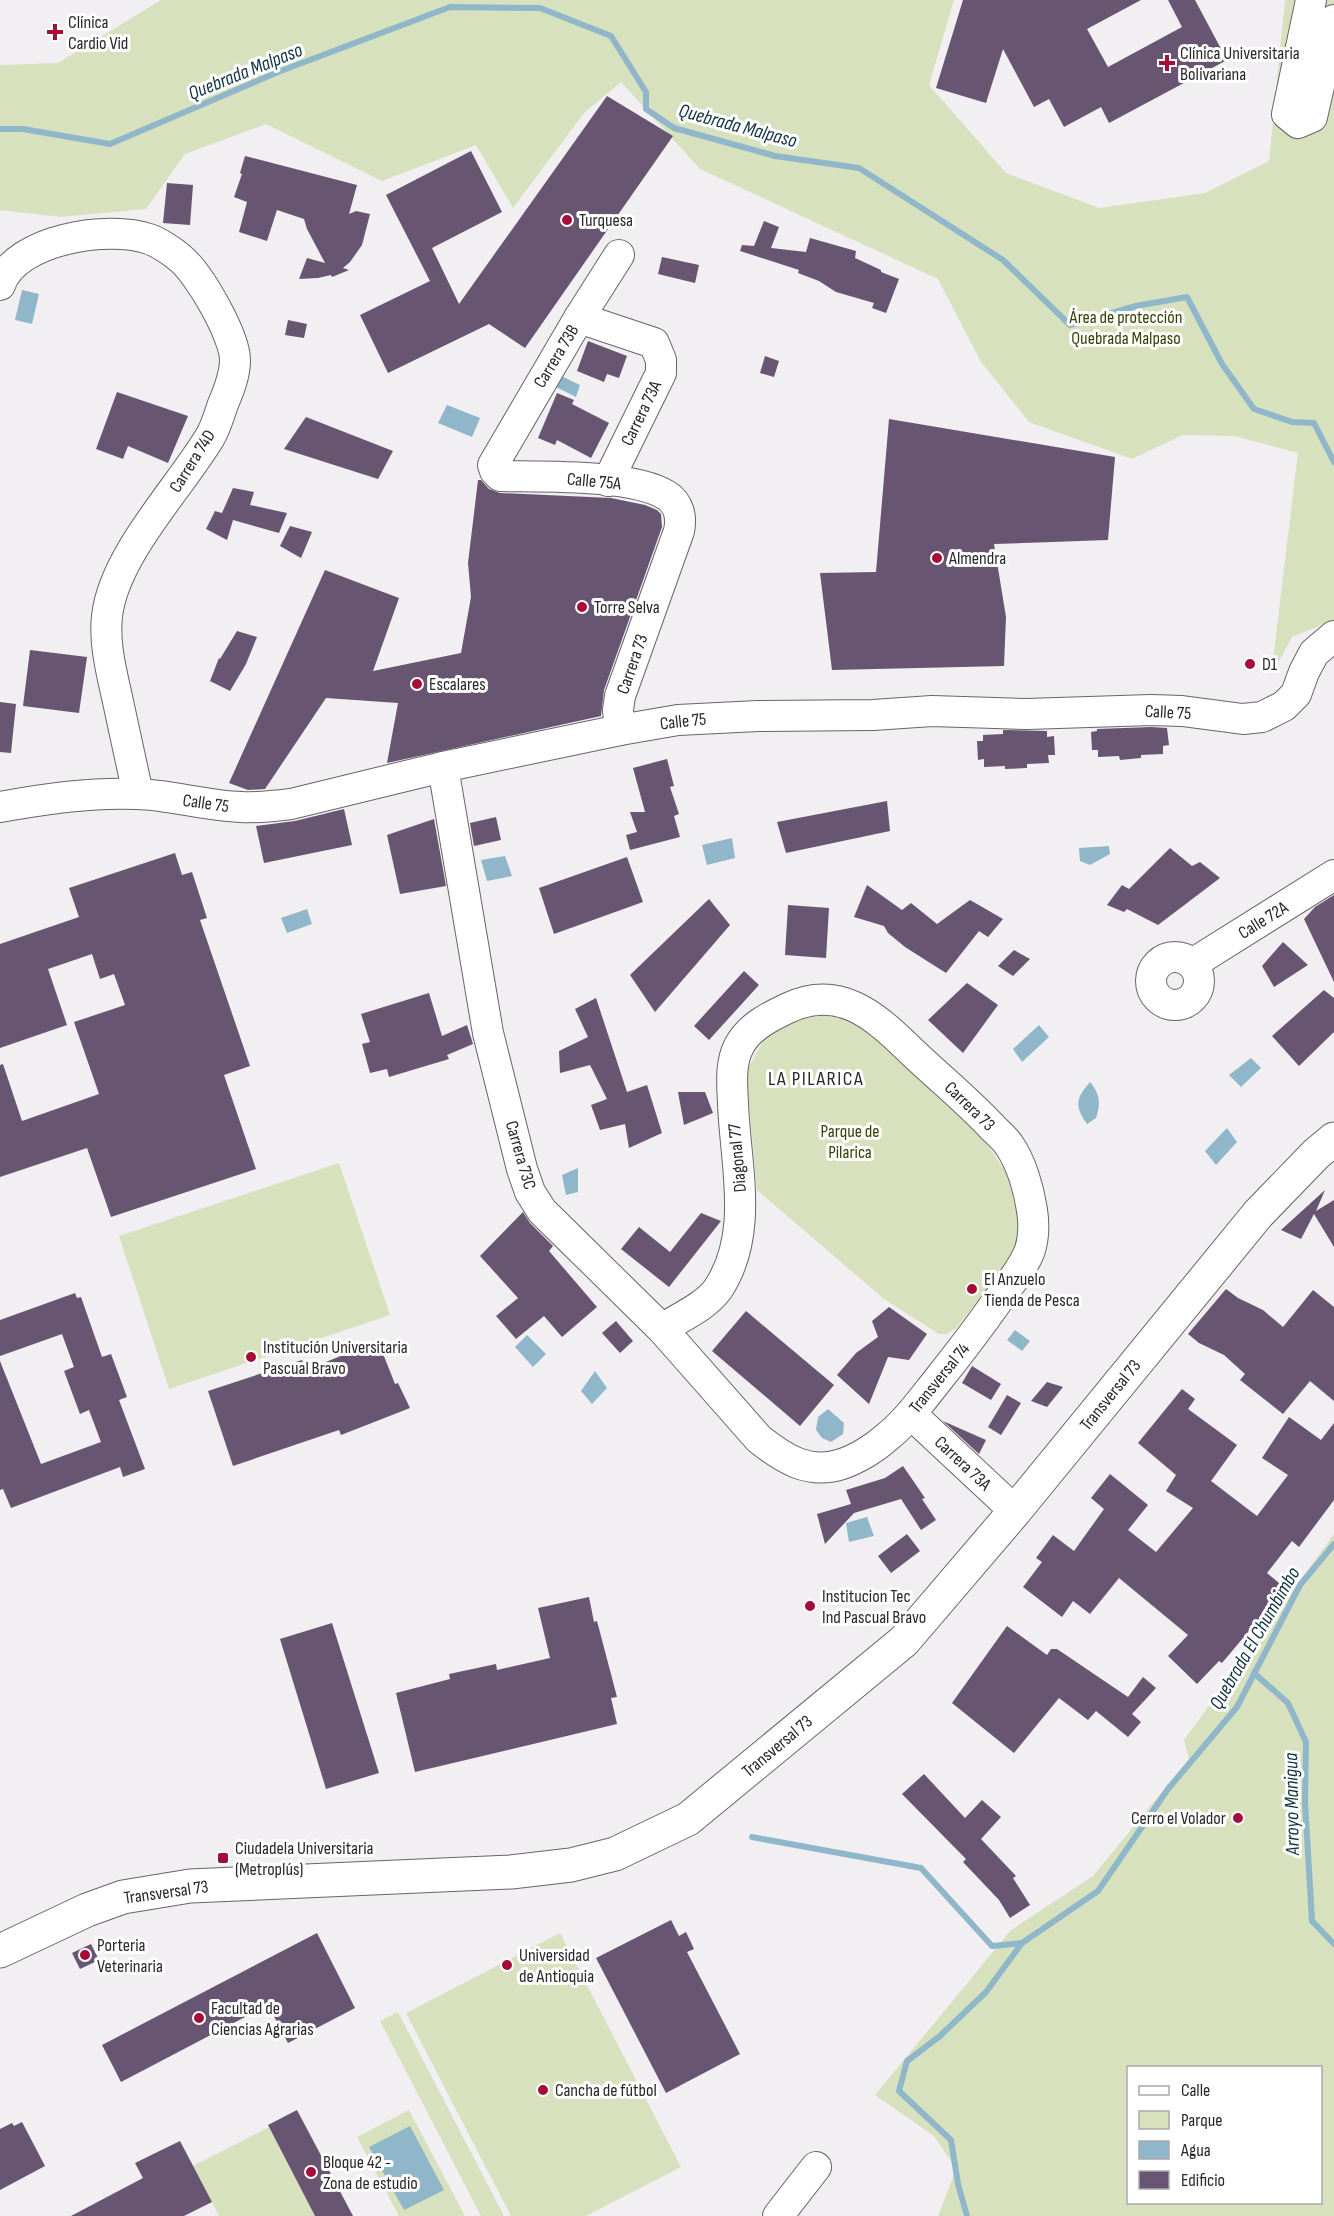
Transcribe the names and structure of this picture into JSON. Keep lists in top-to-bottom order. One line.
{"streets":{"main road":["Transversal 73"],"street":["Carrera 73B","Carrera 73A","Carrera 74D","Calle 75A","Carrera 73","Calle 75","Calle 72A","Carrera 73C","Diagonal 77","Transversal 74"]},"crossings":[["Carrera 73B","Carrera 73A"],["Carrera 73B","Calle 75A"],["Carrera 73A","Calle 75A"],["Carrera 73A","Transversal 74"],["Carrera 73A","Transversal 73"],["Carrera 74D","Calle 75"],["Calle 75A","Carrera 73"],["Carrera 73","Calle 75"],["Carrera 73","Diagonal 77"],["Carrera 73","Transversal 74"],["Calle 75","Carrera 73C"],["Carrera 73C","Diagonal 77"],["Carrera 73C","Transversal 74"]],"districts":["LA PILARICA"],"water":["Quebrada Malpaso","Quebrada El Chumbimbo","Arroyo Manigua"],"parks":["Área de protección Quebrada Malpaso","Parque de Pilarica"],"places":{"health":["Clínica Cardio Vid","Clínica Universitaria Bolivariana"],"other":["Turquesa","Almendra","Torre Selva","D1","Escalares","El Anzuelo Tienda de Pesca","Institución Universitaria Pascual Bravo","Institucion Tec Ind Pascual Bravo","Cerro el Volador","Porteria Veterinaria","Universidad de Antioquia","Facultad de Ciencias Agrarias","Cancha de fútbol","Bloque 42 - Zona de estudio"],"transit":["Ciudadela Universitaria (Metroplús)"]},"legend":["Calle","Parque","Agua","Edificio"]}
